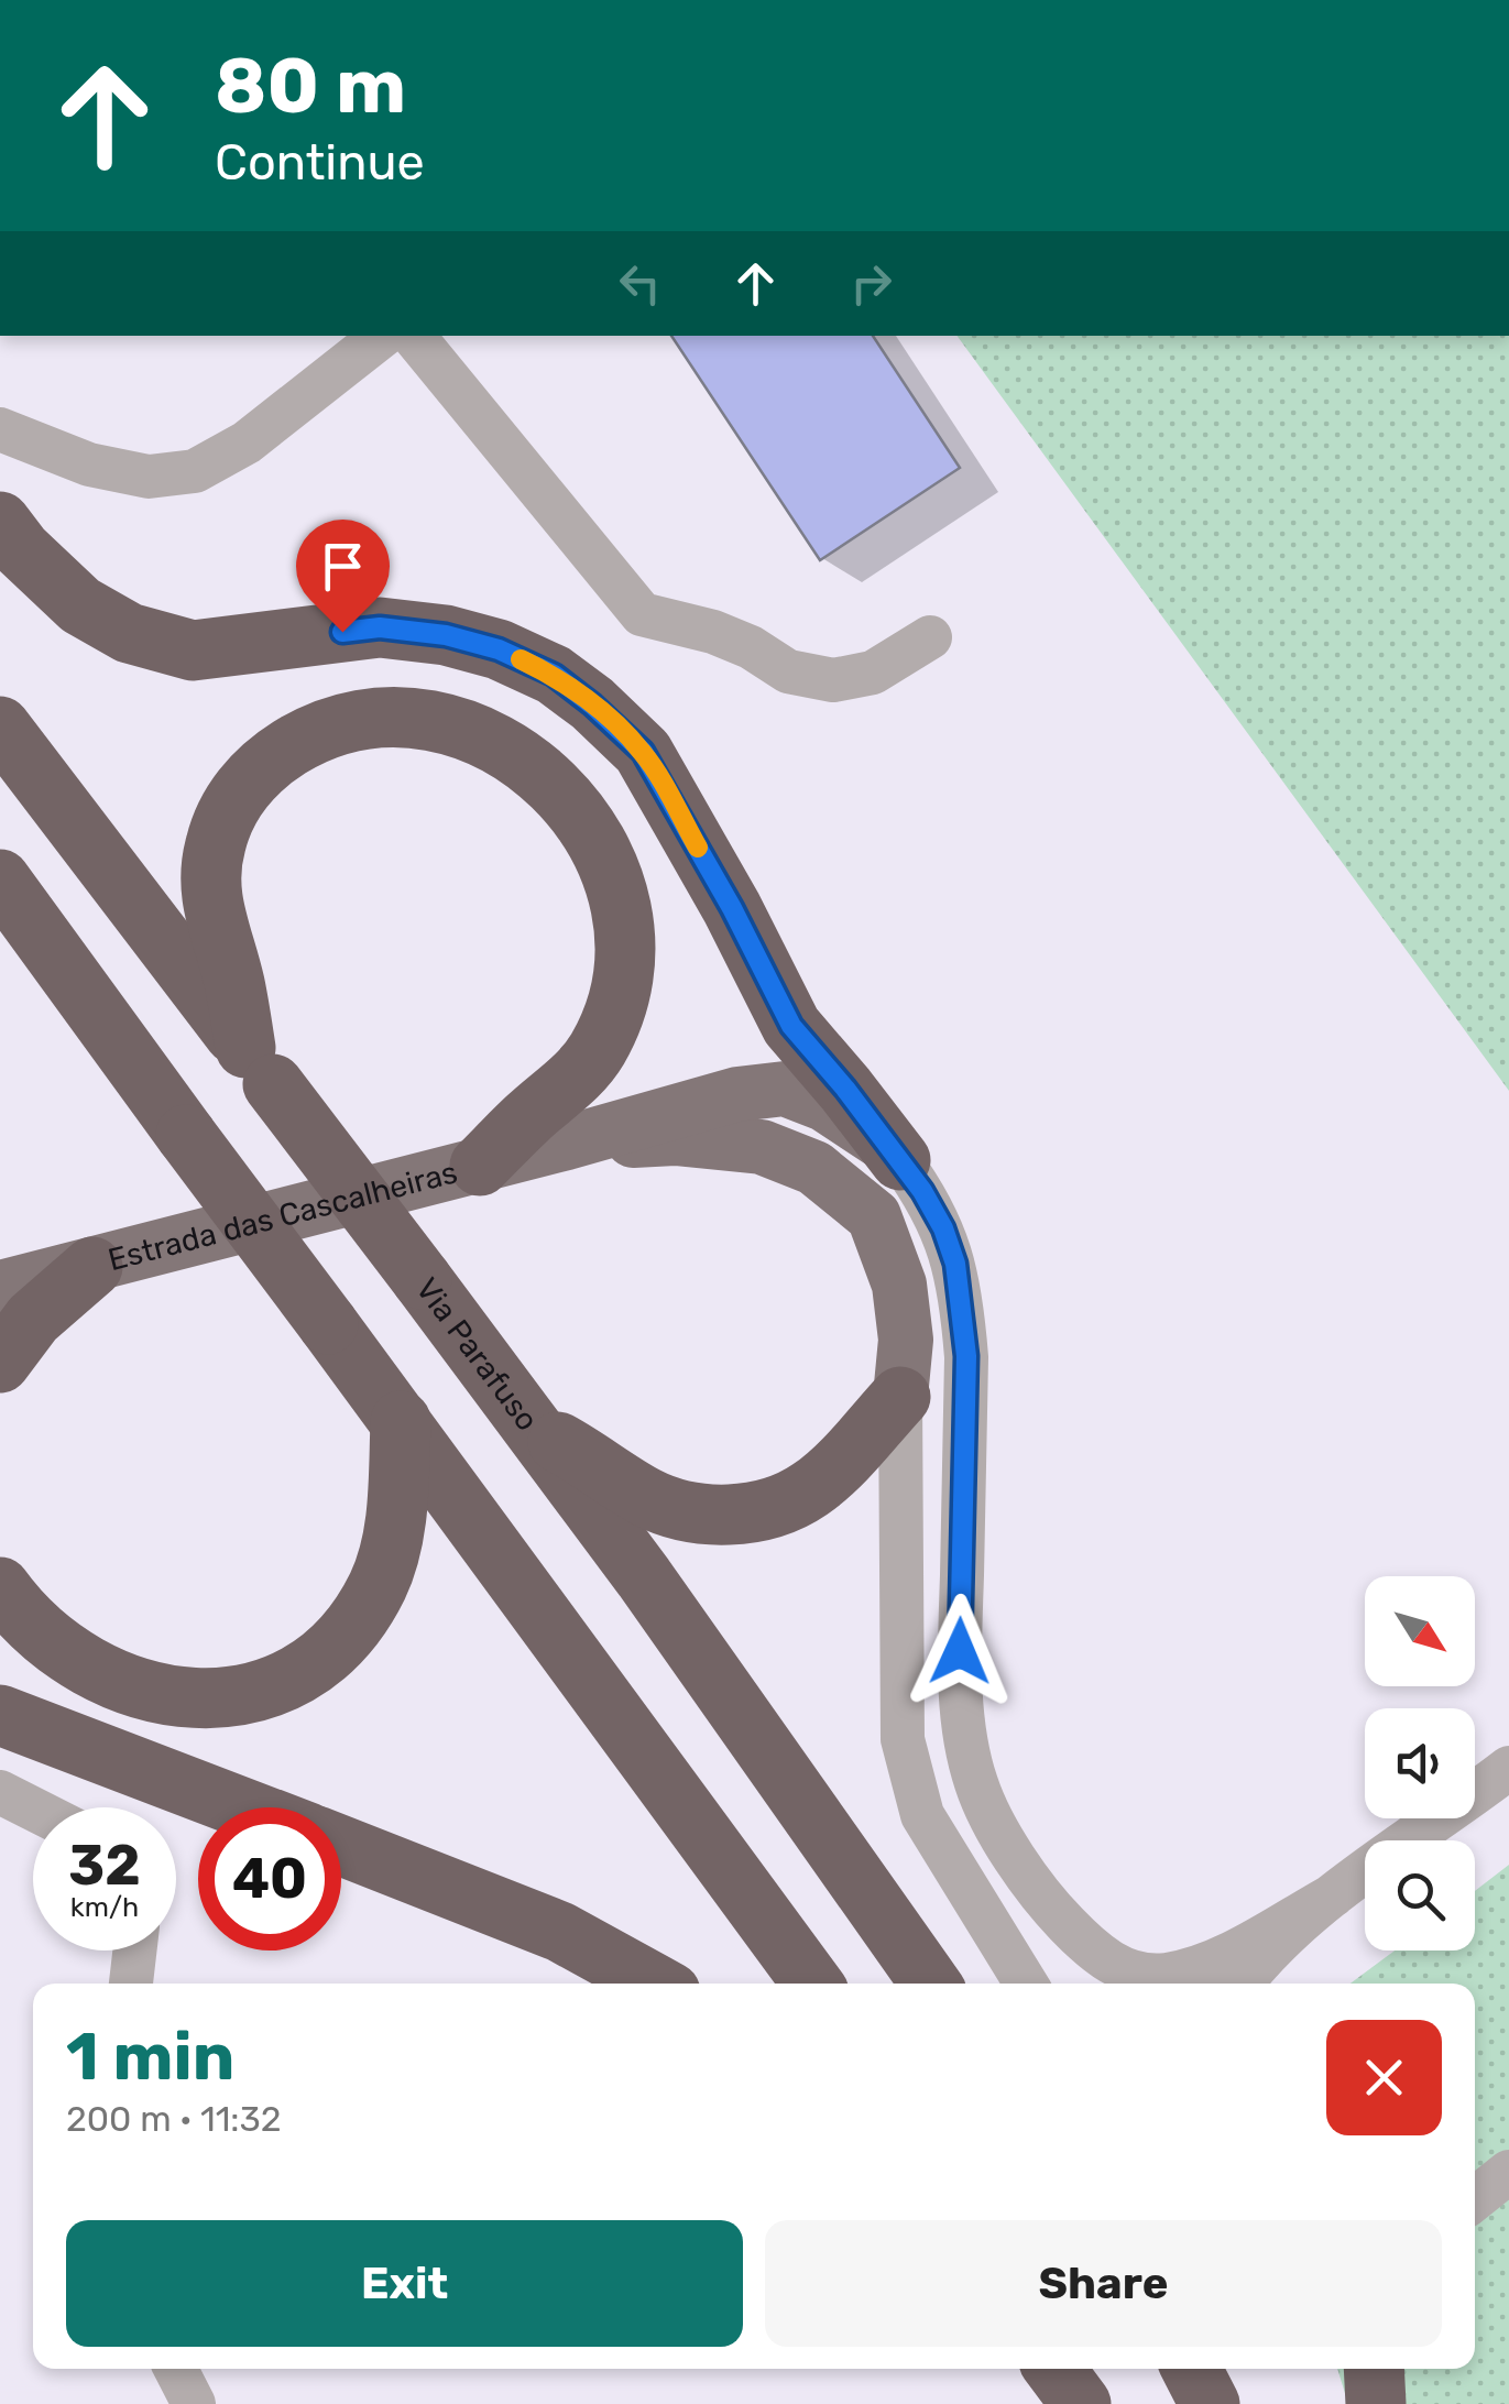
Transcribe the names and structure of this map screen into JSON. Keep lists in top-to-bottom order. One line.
{"streets":{"highway":["Via Parafuso"],"main road":["Estrada das Cascalheiras"]},"north":"bottom right","page":{"turn":["80 m","Continue"],"speed":"32 km/h","limit":"40","heading":["1 min","200 m · 11:32"],"buttons":["Exit","Share"]}}
